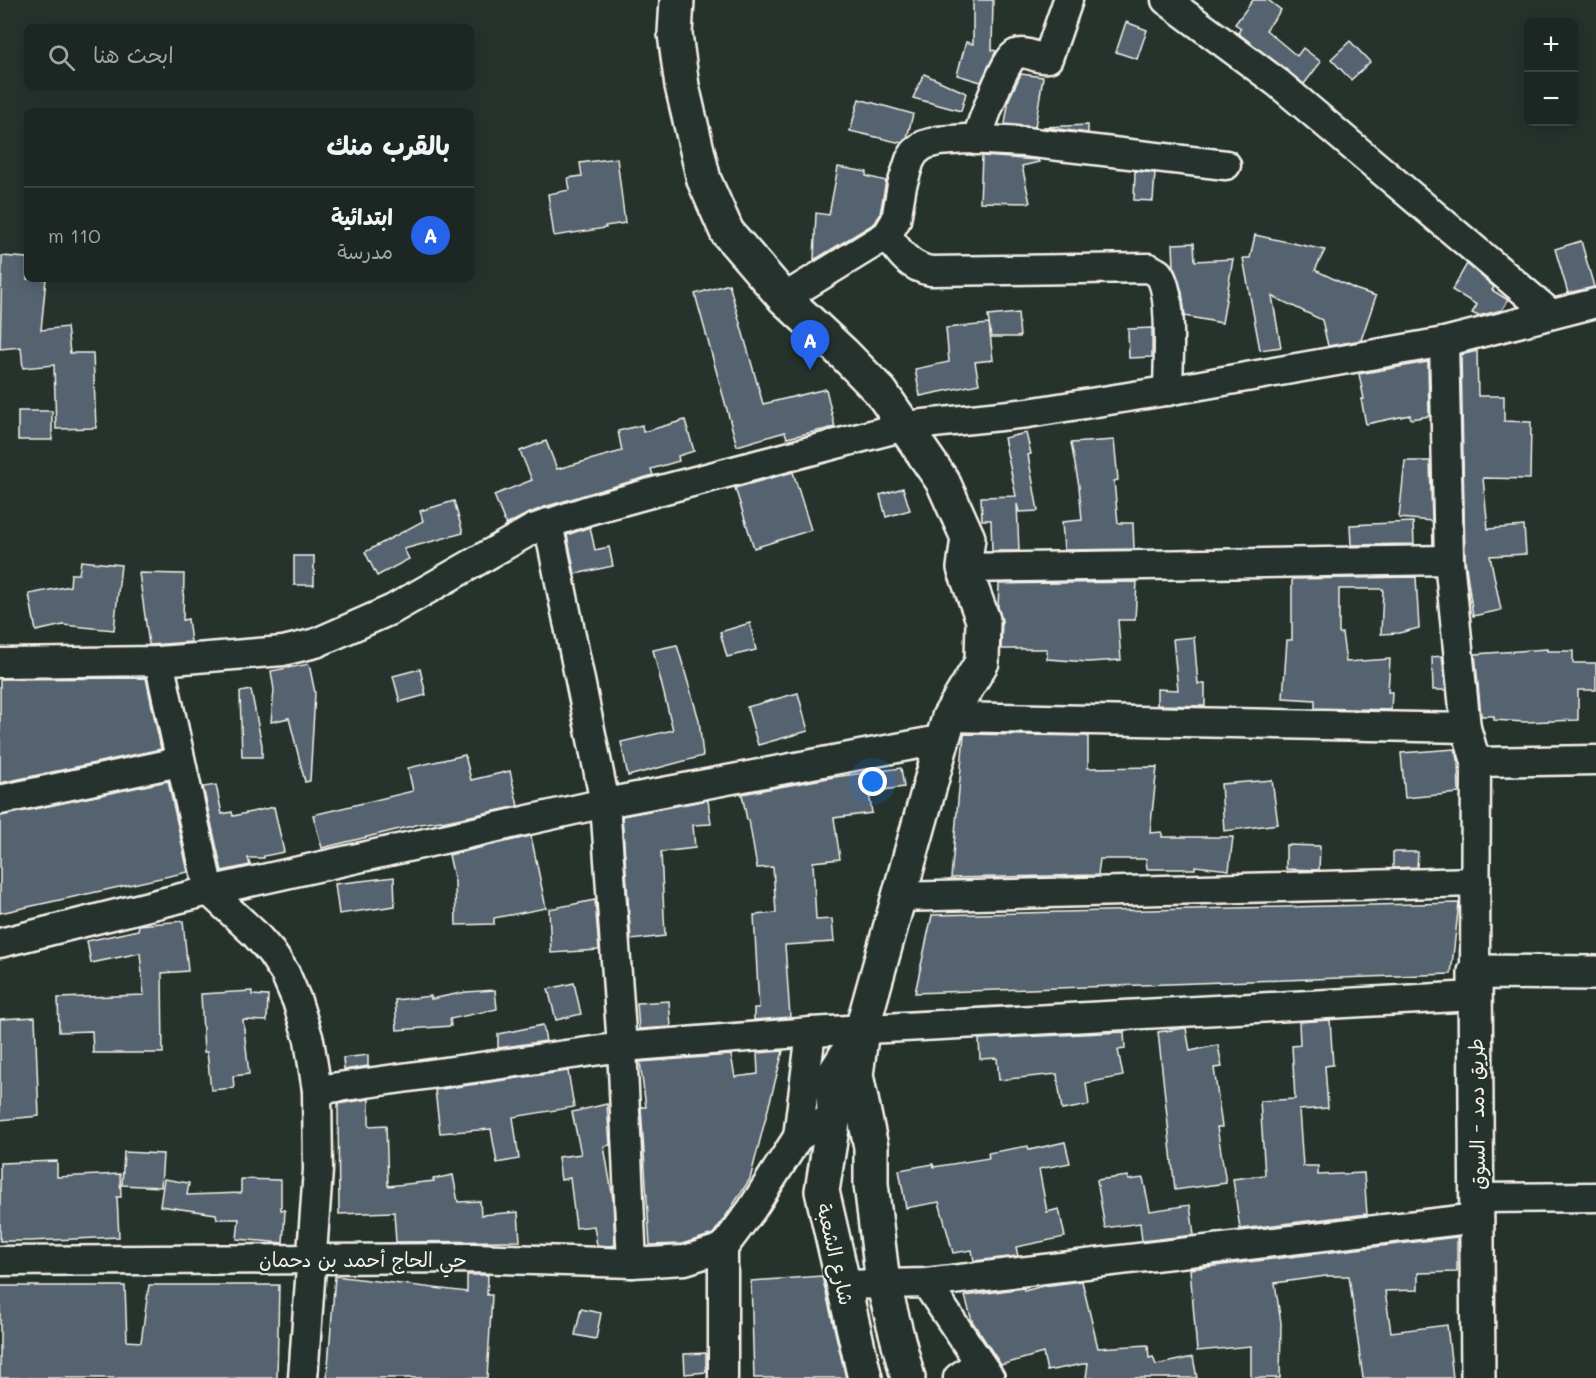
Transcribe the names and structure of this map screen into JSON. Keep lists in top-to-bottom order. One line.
{"streets":{"street":["طريق دمد - السوق","شارع الشعبة","حي الحاج أحمد بن دحمان"]},"page":{"map_buttons":["+","−"],"search":"ابحث هنا","heading":"بالقرب منك","list":[{"mark":"A","name":"ابتدائية","note":"مدرسة","value":"110 m"}],"pins":"A"}}
